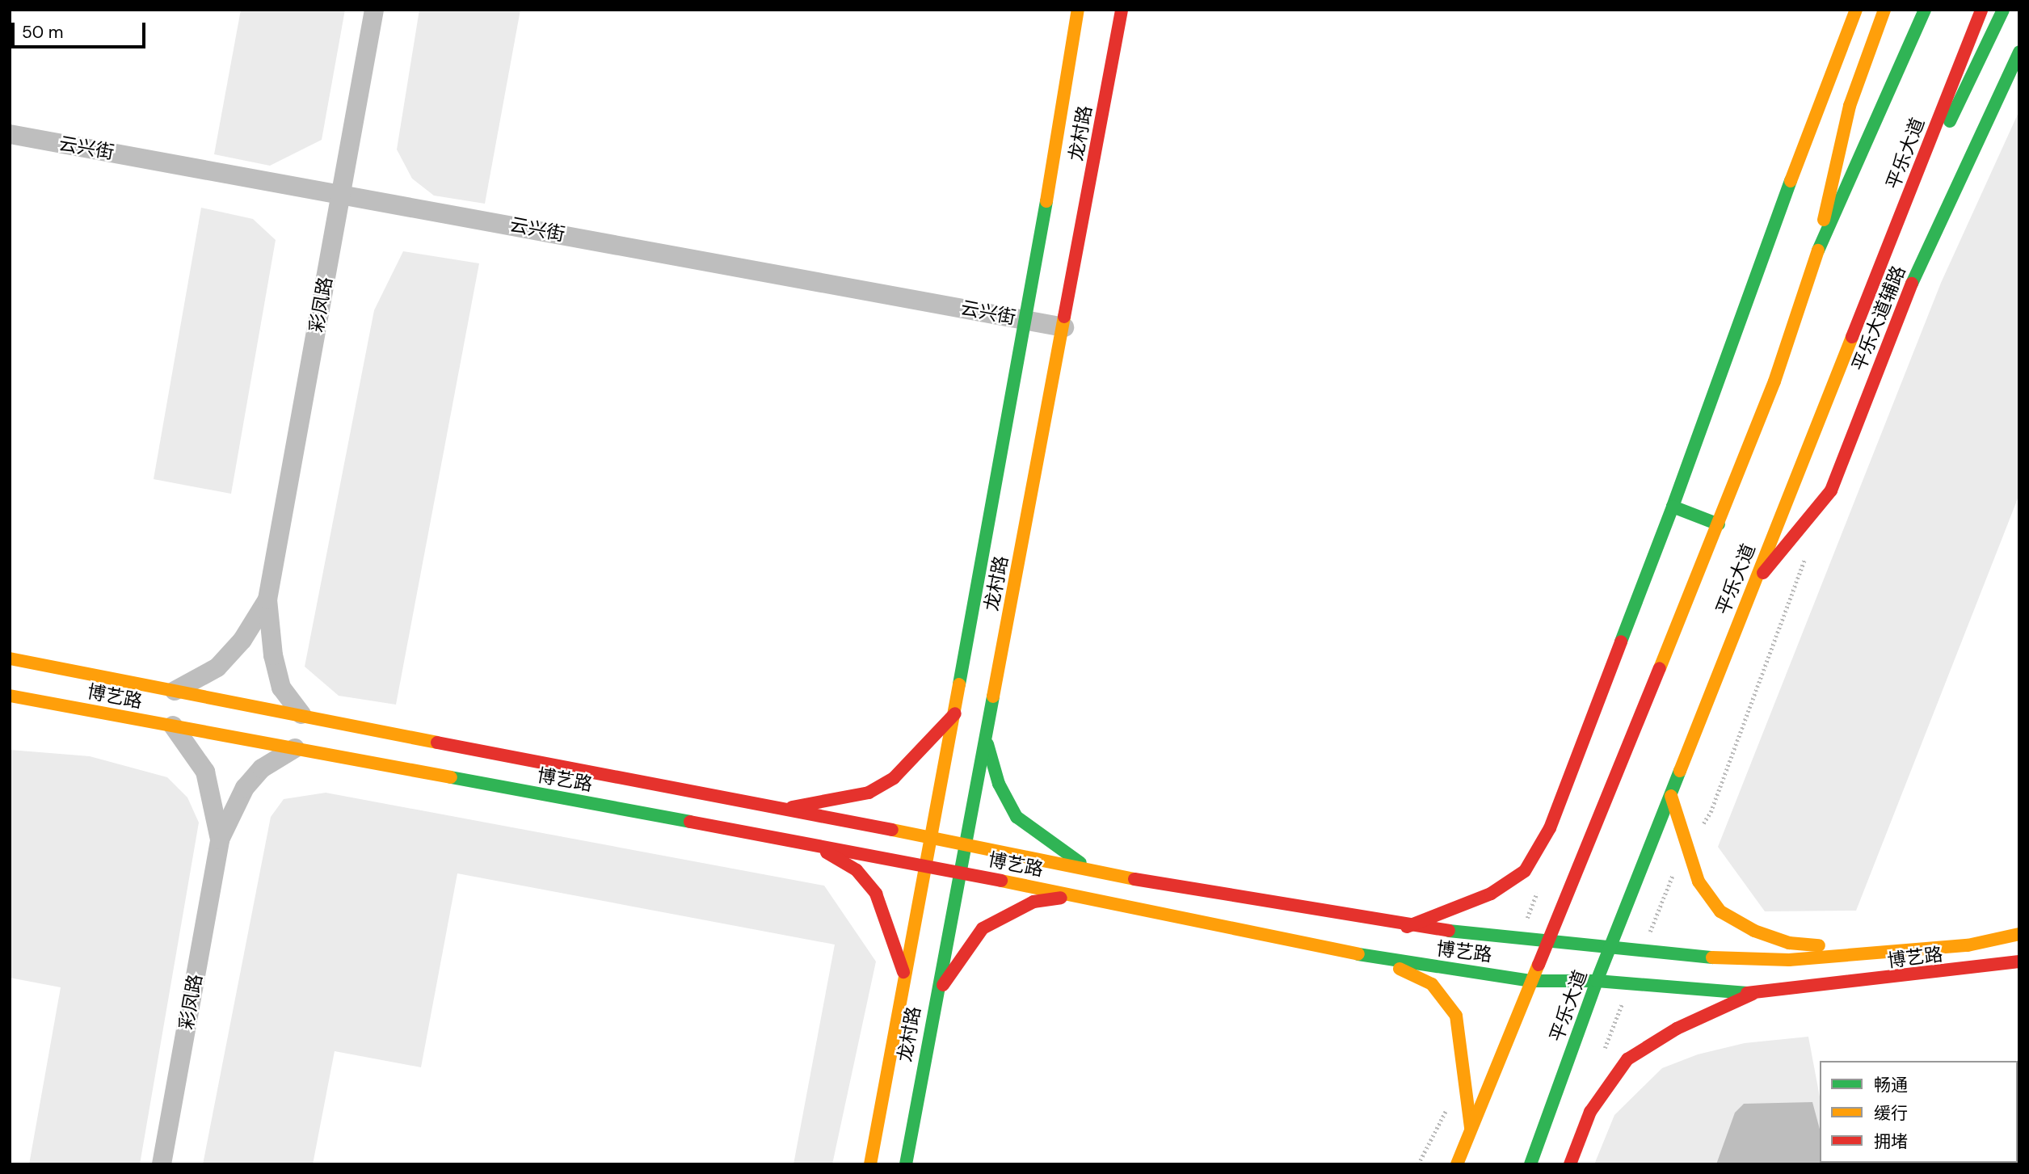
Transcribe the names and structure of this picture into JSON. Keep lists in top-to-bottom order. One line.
{"streets":{"main road":["龙村路","平乐大道","平乐大道辅路","博艺路"],"street":["云兴街","彩凤路"]},"crossings":[["龙村路","云兴街"],["龙村路","博艺路"],["云兴街","彩凤路"],["平乐大道","平乐大道辅路"],["平乐大道","博艺路"],["彩凤路","博艺路"]],"legend":["畅通","缓行","拥堵"],"scale_bar":"50 m"}
